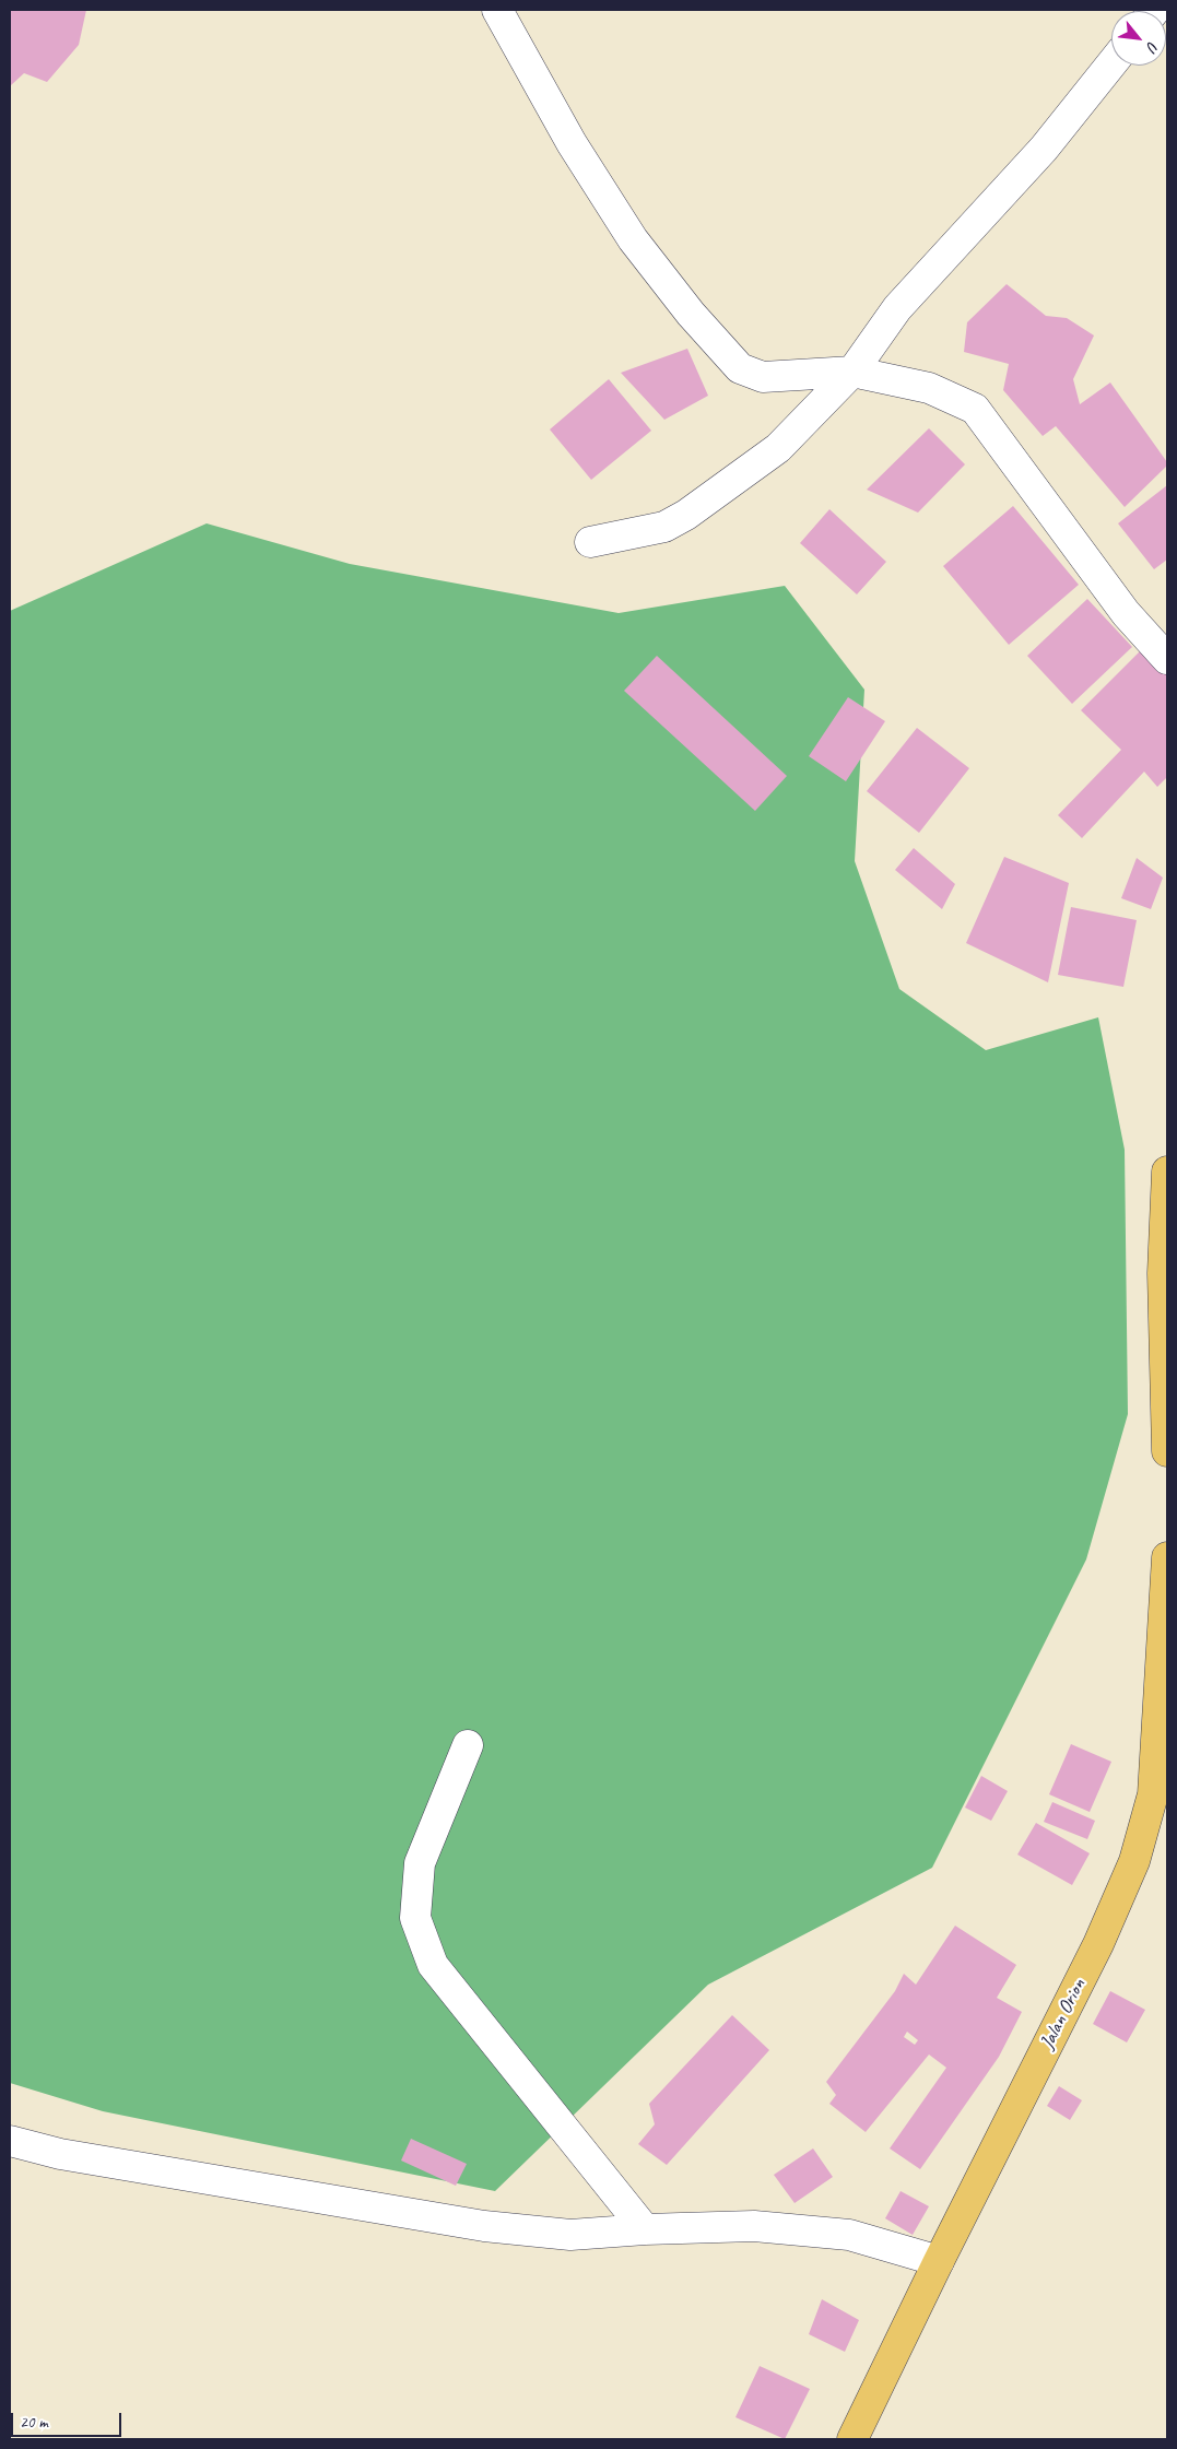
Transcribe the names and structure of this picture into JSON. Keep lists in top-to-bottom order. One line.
{"streets":{"highway":["Jalan Orion"]},"scale_bar":"20 m","north":"bottom right"}
